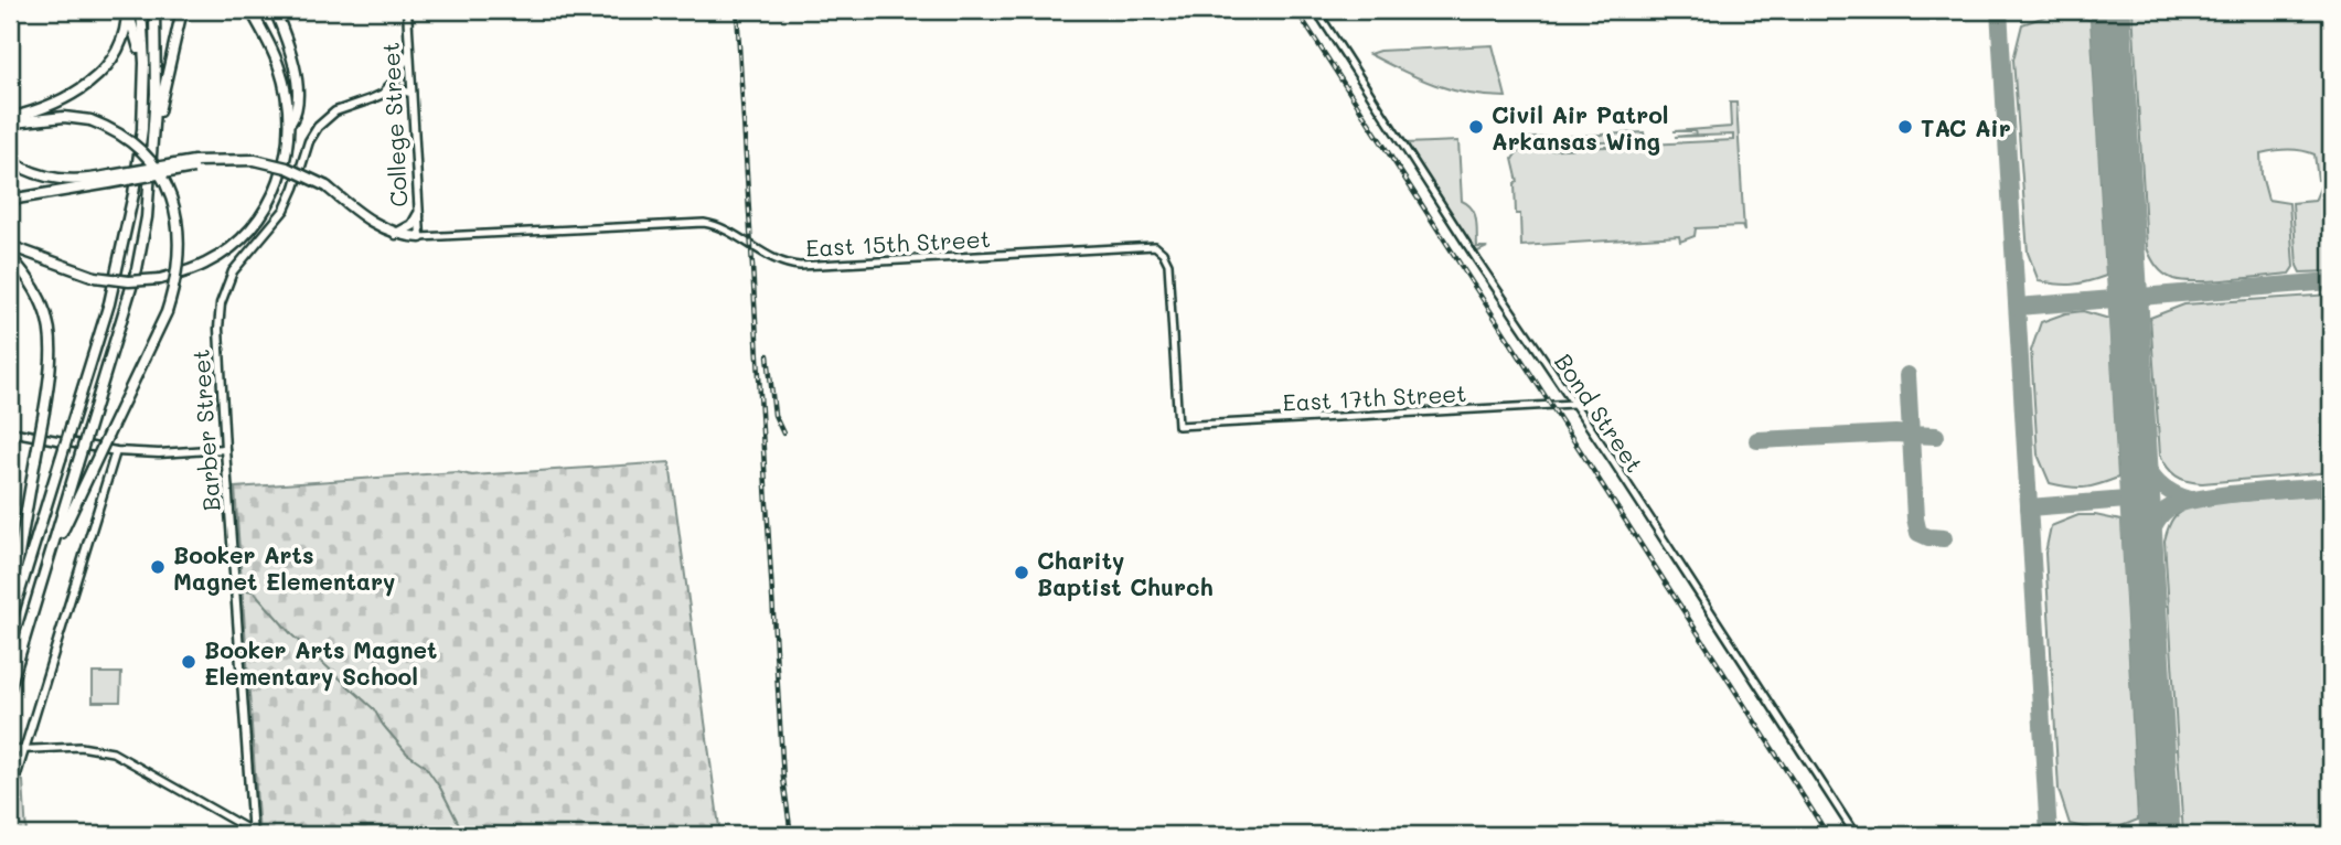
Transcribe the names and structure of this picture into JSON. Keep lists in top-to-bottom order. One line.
{"streets":{"main road":["College Street","Barber Street"],"street":["East 15th Street","East 17th Street","Bond Street"]},"crossings":[["College Street","East 15th Street"],["College Street","Barber Street"],["East 15th Street","East 17th Street"],["East 17th Street","Bond Street"]],"places":["Civil Air Patrol Arkansas Wing","TAC Air","Booker Arts Magnet Elementary","Charity Baptist Church","Booker Arts Magnet Elementary School"]}
